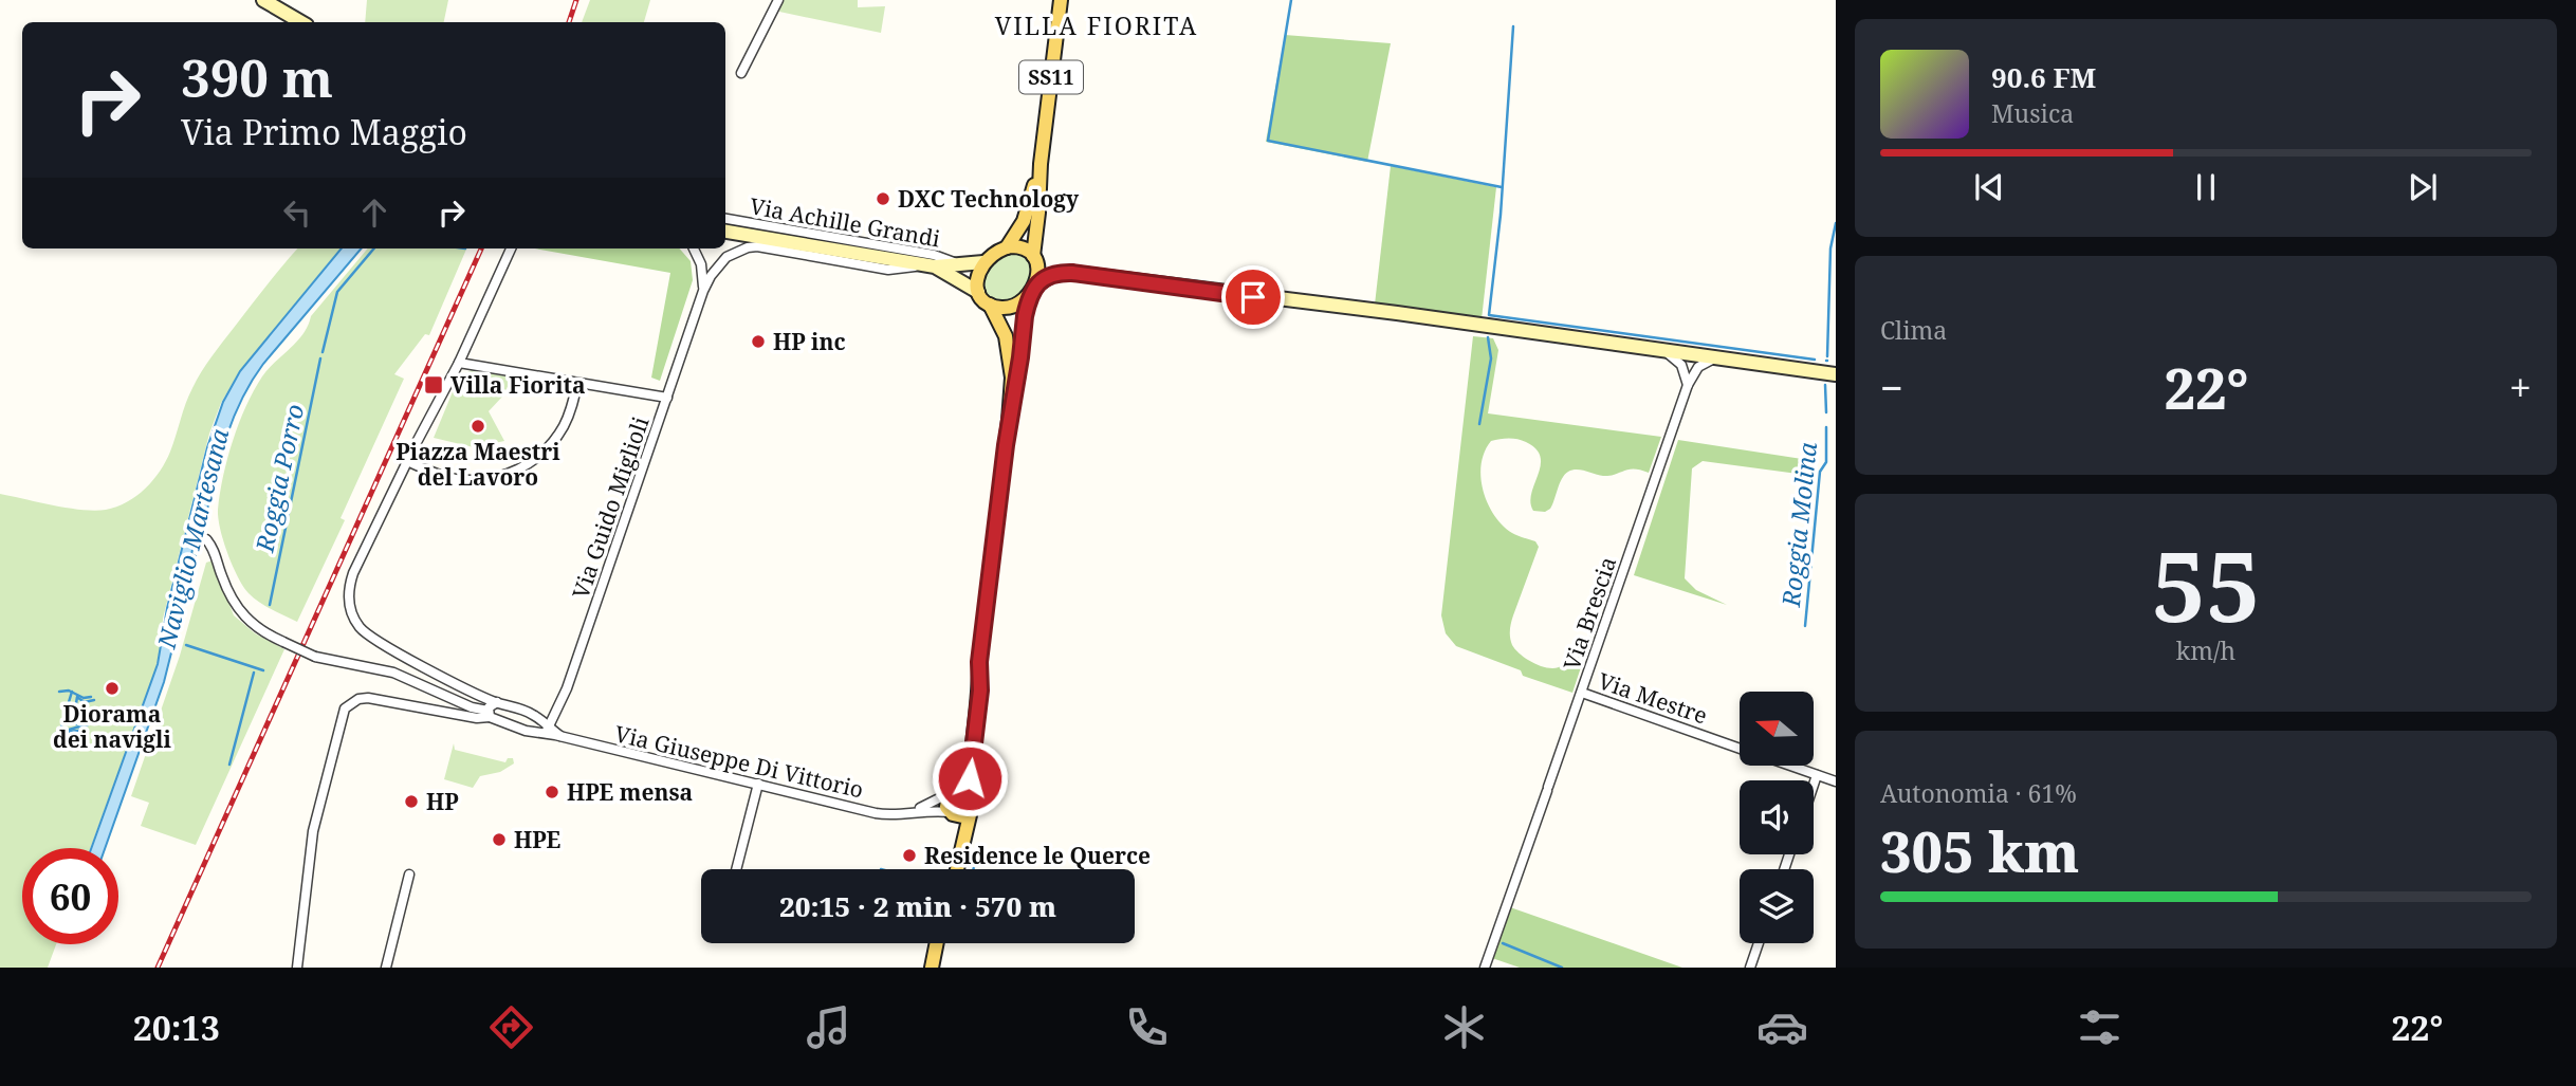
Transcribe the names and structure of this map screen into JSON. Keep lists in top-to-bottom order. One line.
{"streets":{"main road":["SS11"],"street":["Via Achille Grandi","Via Guido Miglioli","Via Brescia","Via Mestre","Via Giuseppe Di Vittorio"]},"crossings":[["SS11","Via Giuseppe Di Vittorio"],["Via Guido Miglioli","Via Giuseppe Di Vittorio"],["Via Brescia","Via Mestre"]],"districts":["VILLA FIORITA"],"water":["Roggia Porro","Roggia Molina","Naviglio Martesana"],"places":{"other":["DXC Technology","HP inc","Piazza Maestri del Lavoro","Diorama dei navigli","HPE mensa","HP","HPE","Residence le Querce"],"transit":["Villa Fiorita"]},"north":"left","page":{"turn":["390 m","Via Primo Maggio"],"song":["90.6 FM","Musica"],"tile":["Clima",["55","km/h"],["Autonomia · 61%","305 km"]],"heat":["−","22°","+"],"limit":"60","trip":"20:15 · 2 min · 570 m","tabs":["20:13","22°"]}}
